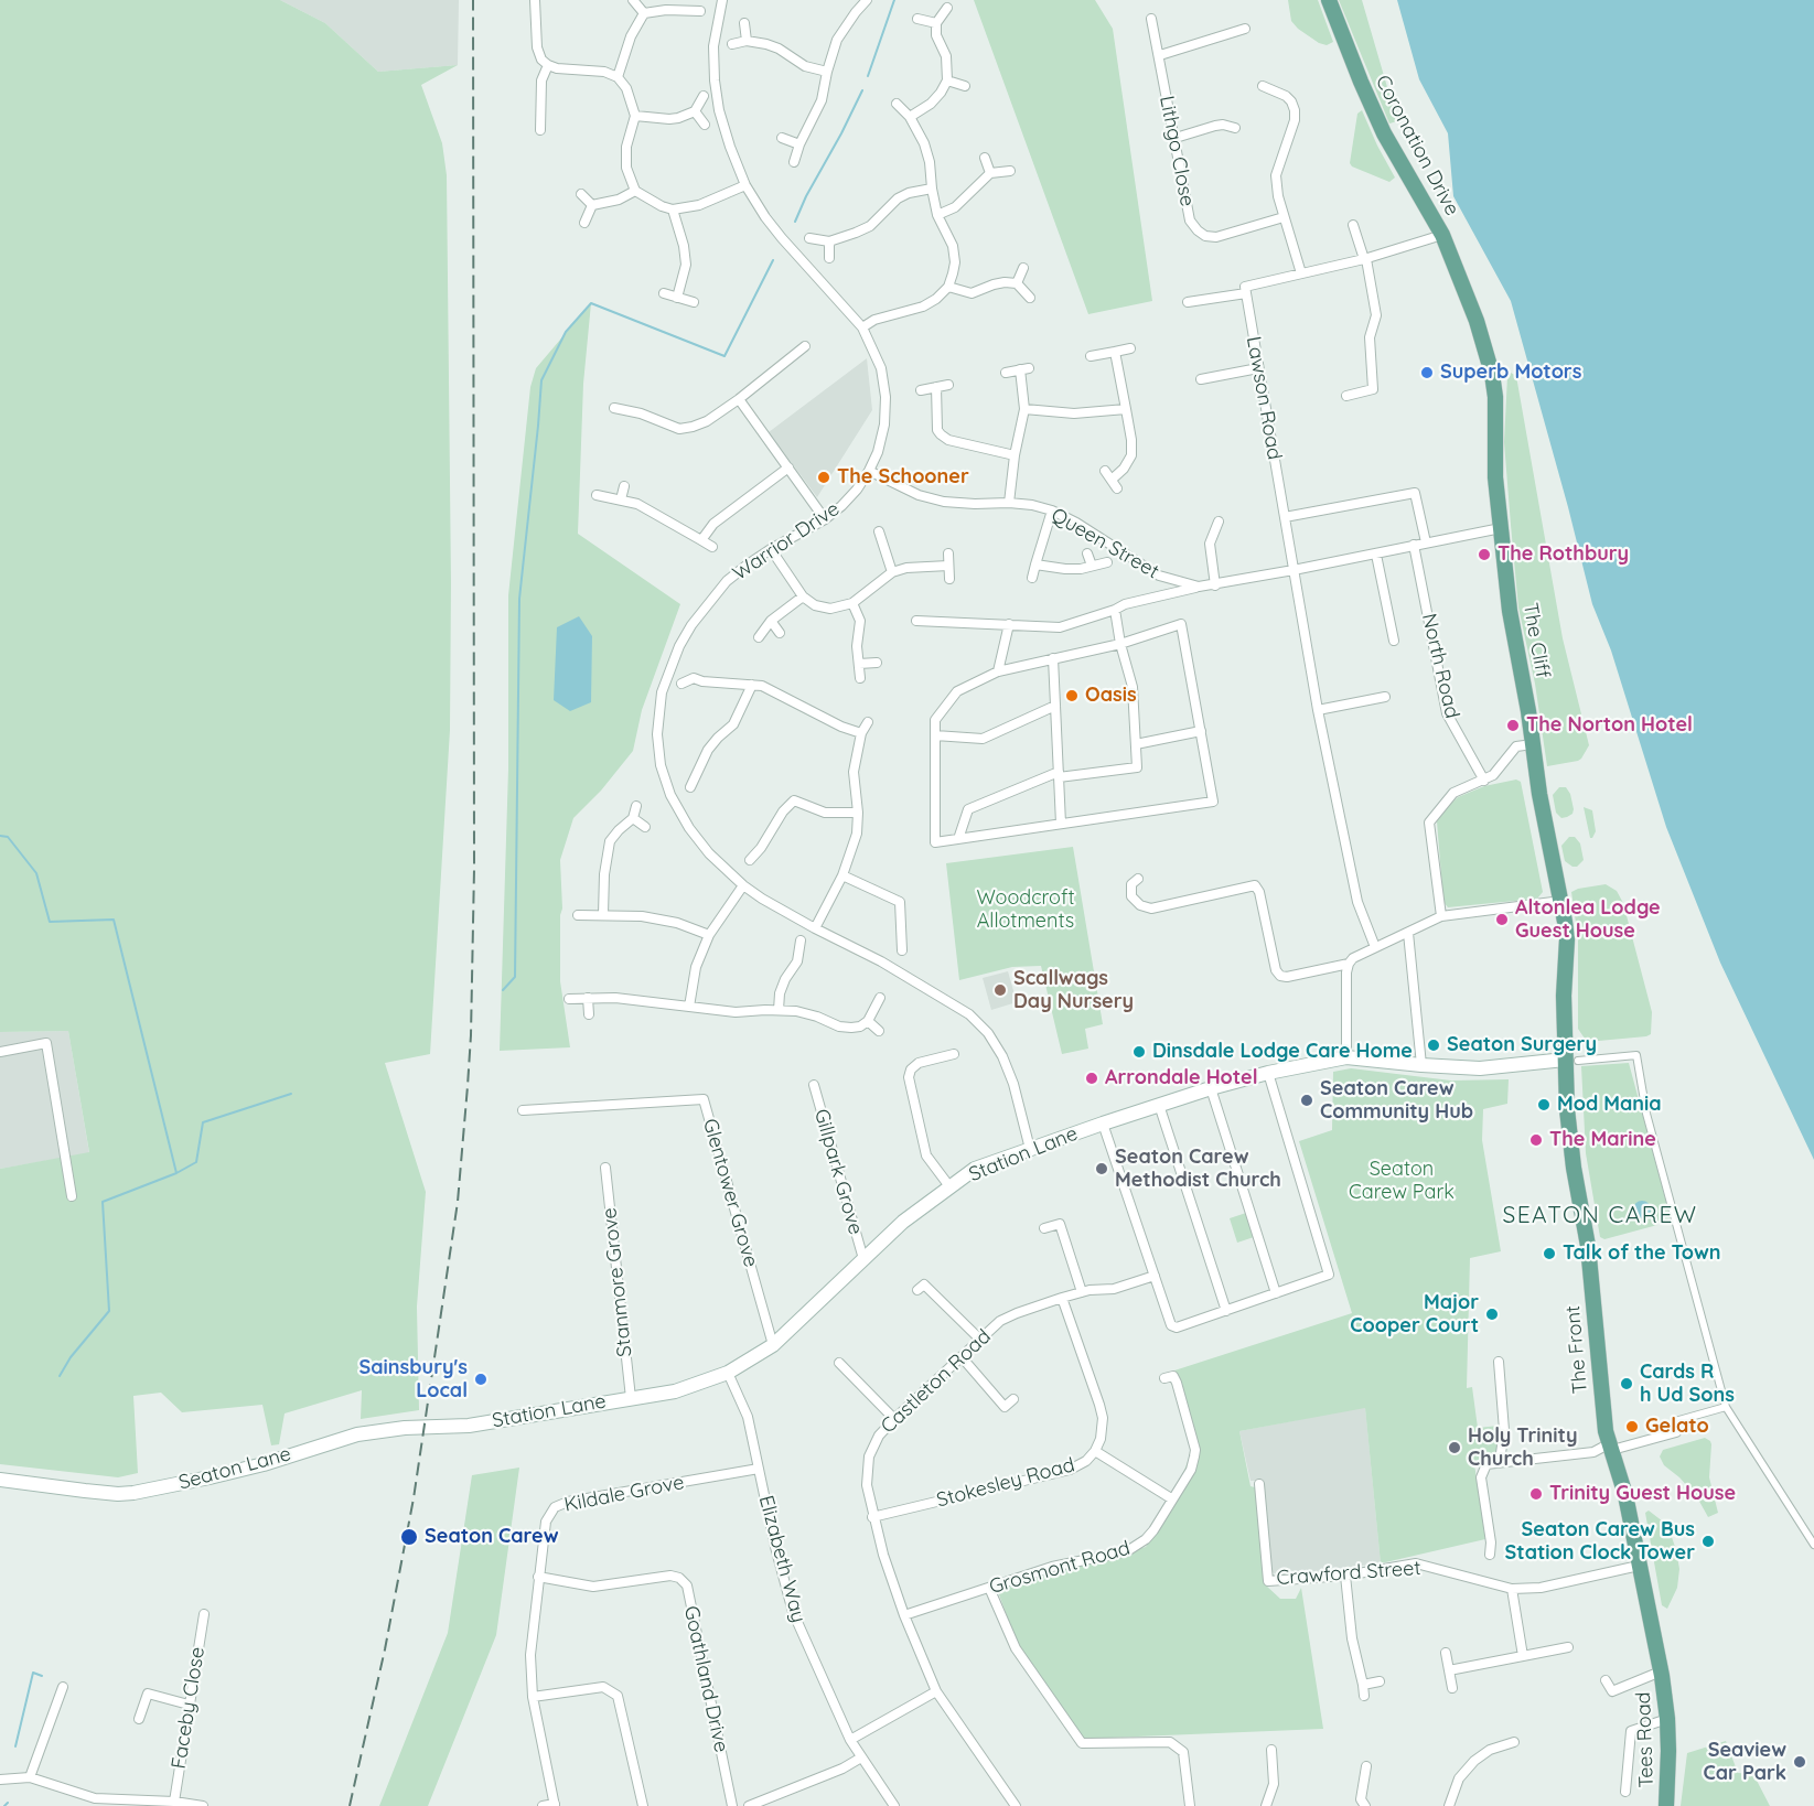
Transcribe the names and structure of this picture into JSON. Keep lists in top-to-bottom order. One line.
{"streets":{"main road":["Coronation Drive","The Cliff","Station Lane","The Front","Seaton Lane","Tees Road"],"street":["Lithgo Close","Lawson Road","Warrior Drive","Queen Street","North Road","Gillpark Grove","Glentower Grove","Stanmore Grove","Castleton Road","Stokesley Road","Kildale Grove","Elizabeth Way","Grosmont Road","Crawford Street","Goathland Drive","Faceby Close"]},"crossings":[["Coronation Drive","The Cliff"],["Lawson Road","Queen Street"],["Warrior Drive","Queen Street"],["Warrior Drive","Station Lane"],["Queen Street","The Cliff"],["Queen Street","North Road"],["The Cliff","Station Lane"],["The Cliff","The Front"],["Station Lane","Gillpark Grove"],["Station Lane","Glentower Grove"],["Station Lane","Stanmore Grove"],["Station Lane","The Front"],["Station Lane","Seaton Lane"],["Station Lane","Elizabeth Way"],["The Front","Crawford Street"],["The Front","Tees Road"],["Castleton Road","Stokesley Road"],["Castleton Road","Grosmont Road"],["Kildale Grove","Elizabeth Way"],["Kildale Grove","Goathland Drive"]],"districts":["SEATON CAREW"],"parks":["Woodcroft Allotments","Seaton Carew Park"],"places":["Superb Motors","The Schooner","The Rothbury","Oasis","The Norton Hotel","Altonlea Lodge Guest House","Scallwags Day Nursery","Seaton Surgery","Dinsdale Lodge Care Home","Arrondale Hotel","Seaton Carew Community Hub","Mod Mania","The Marine","Seaton Carew Methodist Church","Talk of the Town","Major Cooper Court","Sainsbury's Local","Cards R h Ud Sons","Gelato","Holy Trinity Church","Trinity Guest House","Seaton Carew","Seaton Carew Bus Station Clock Tower","Seaview Car Park"]}
